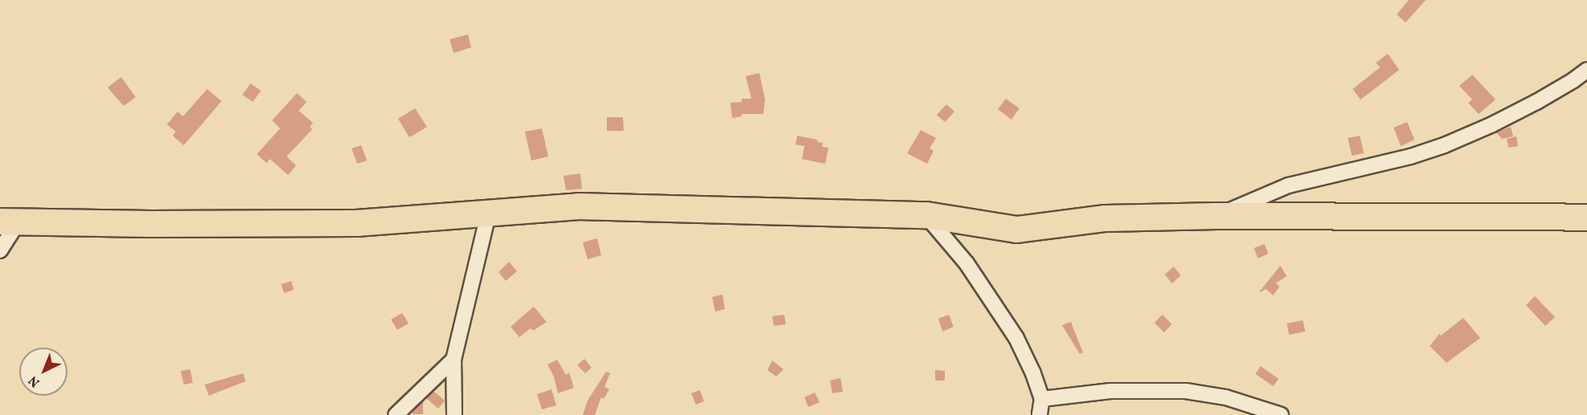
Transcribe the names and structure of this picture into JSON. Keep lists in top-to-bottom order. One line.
{"north":"bottom left"}
